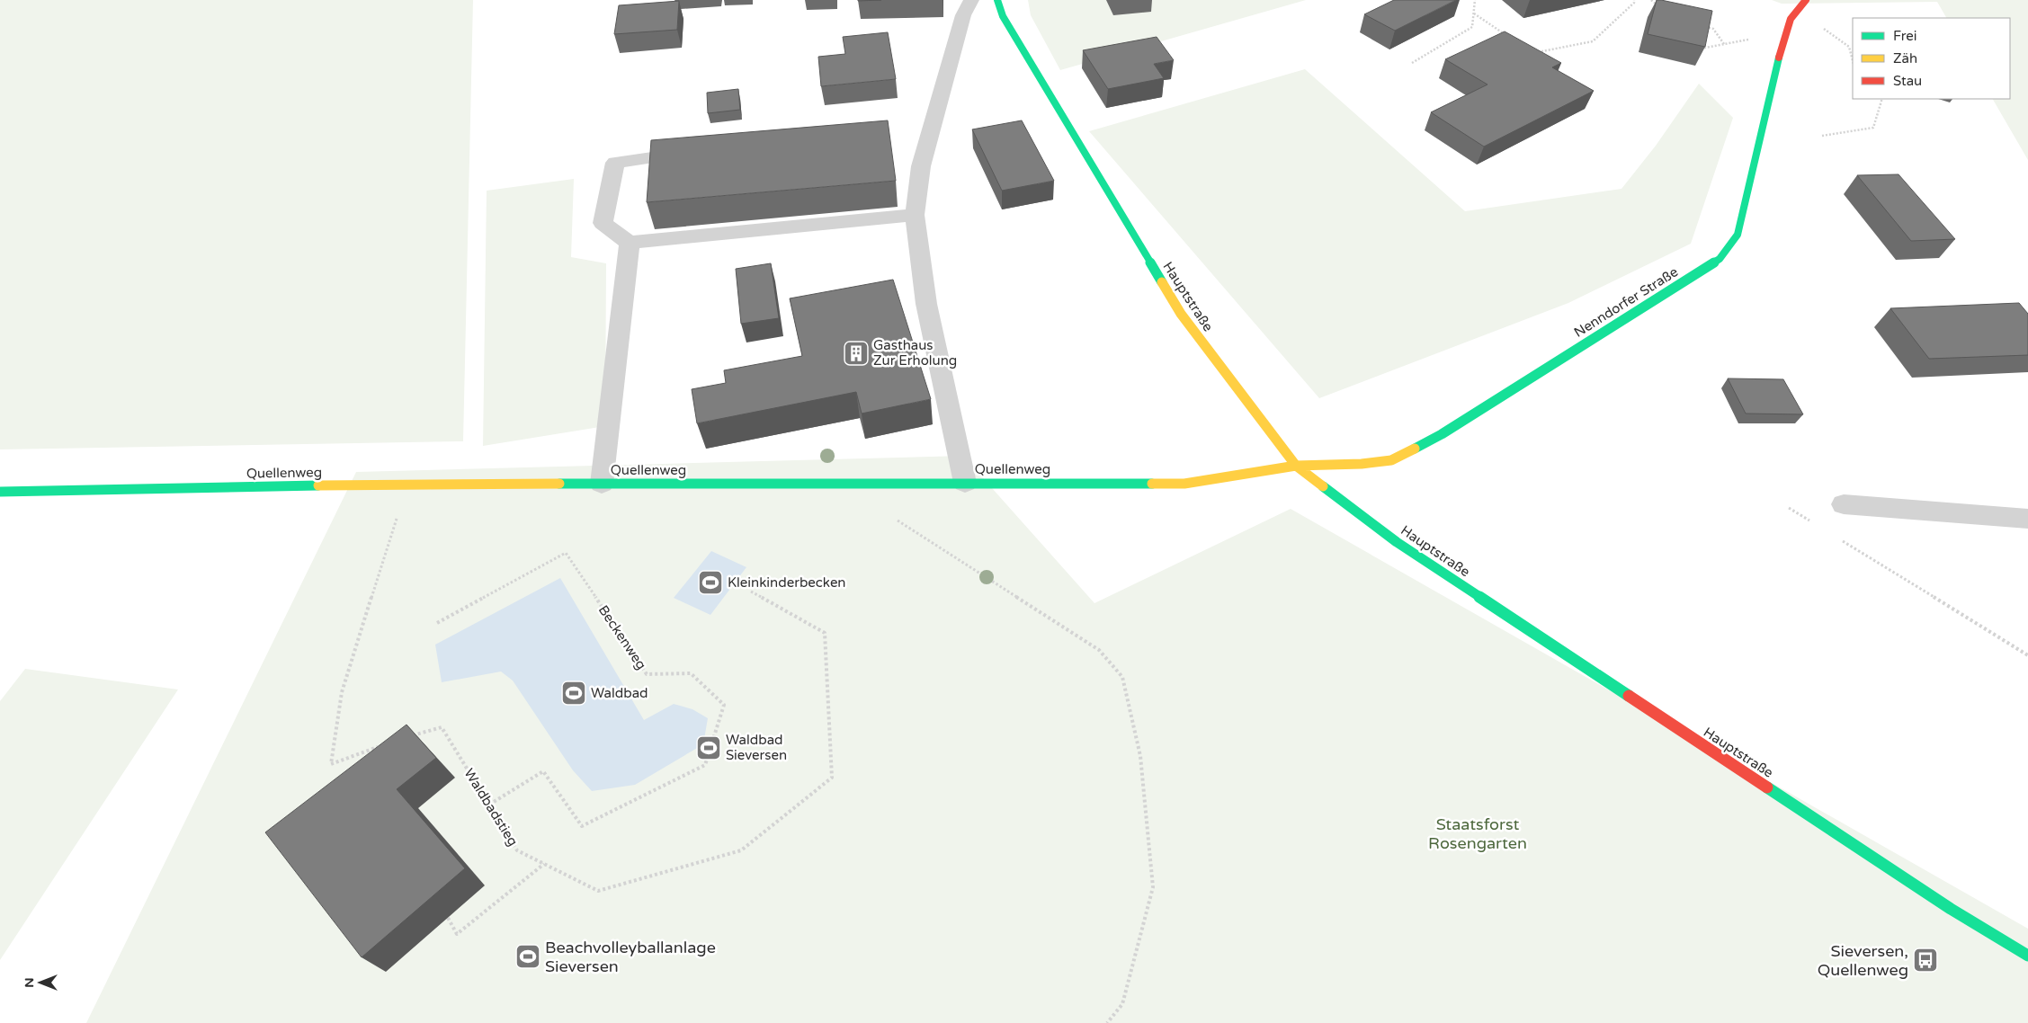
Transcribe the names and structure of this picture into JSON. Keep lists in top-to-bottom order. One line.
{"streets":{"street":["Hauptstraße","Nenndorfer Straße","Quellenweg"],"path":["Beckenweg","Waldbadstieg"]},"crossings":[["Hauptstraße","Nenndorfer Straße"],["Hauptstraße","Quellenweg"],["Nenndorfer Straße","Quellenweg"],["Beckenweg","Waldbadstieg"]],"parks":["Staatsforst Rosengarten"],"places":{"building":["Gasthaus Zur Erholung"],"sports":["Kleinkinderbecken","Waldbad","Waldbad Sieversen","Beachvolleyballanlage Sieversen"],"bus stop":["Sieversen, Quellenweg"]},"legend":["Frei","Zäh","Stau"],"north":"left"}
